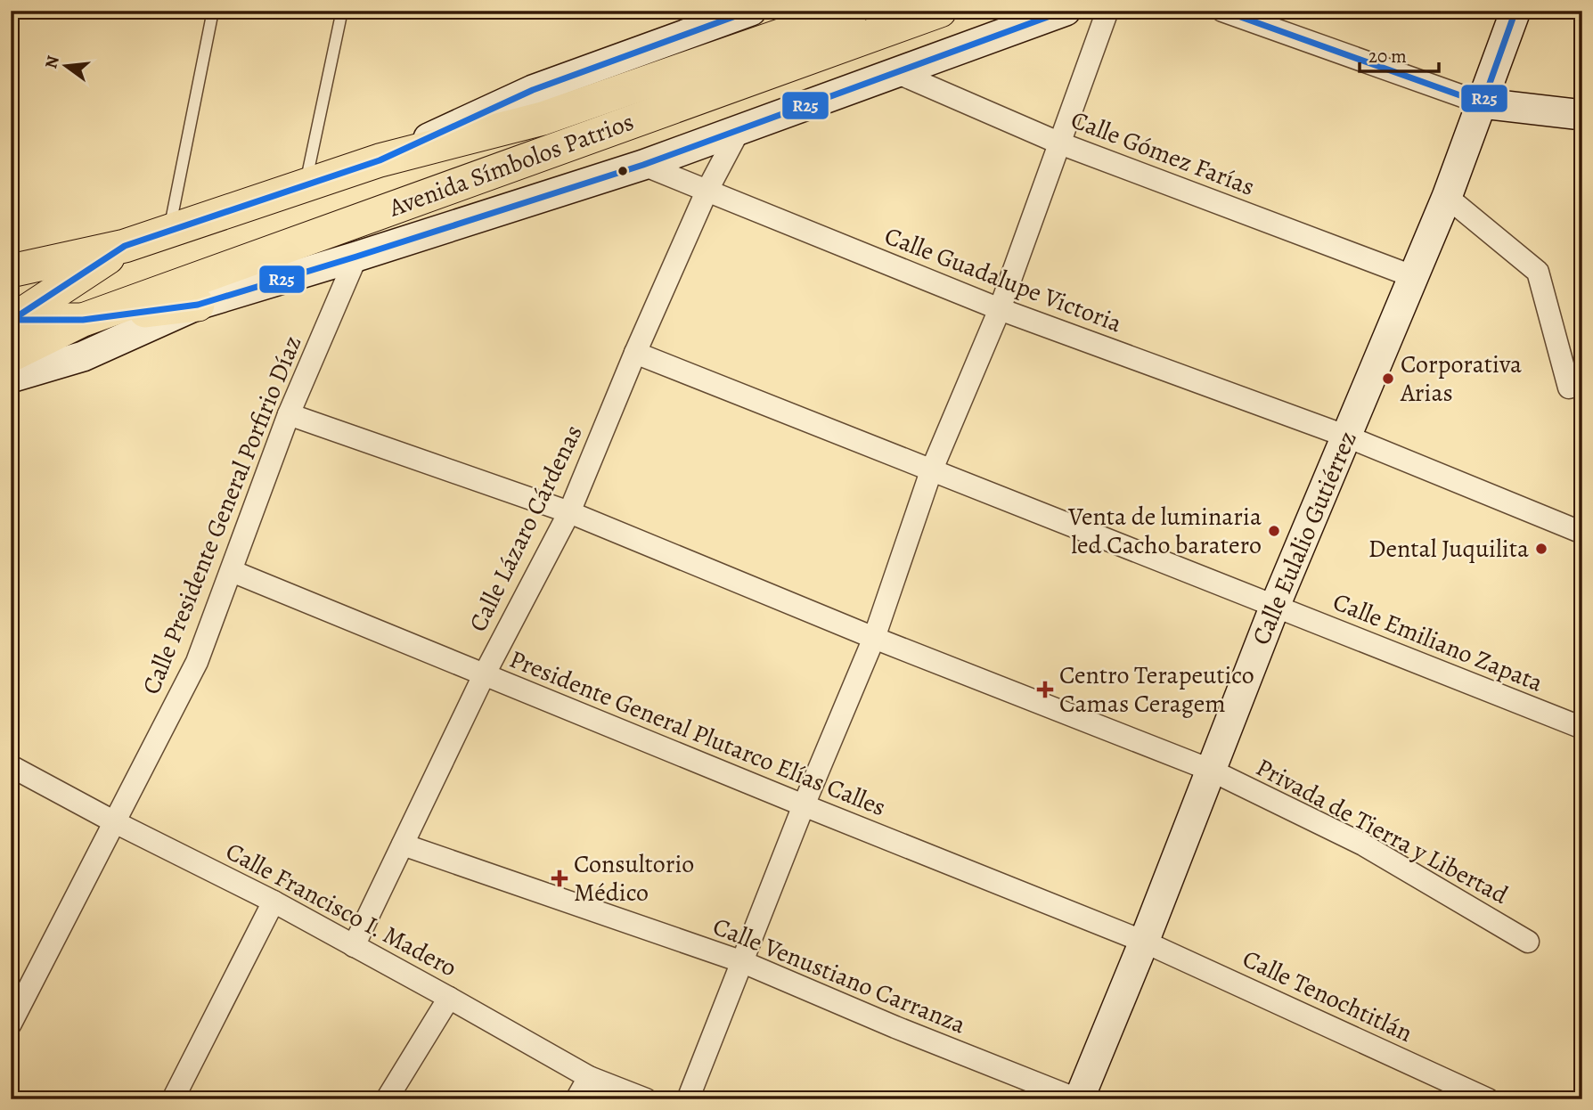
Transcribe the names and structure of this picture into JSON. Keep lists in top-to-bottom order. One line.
{"streets":{"main road":["Avenida Símbolos Patrios"],"street":["Calle Gómez Farías","Calle Guadalupe Victoria","Calle Presidente General Porfirio Díaz","Calle Lázaro Cárdenas","Calle Eulalio Gutiérrez","Calle Emiliano Zapata","Presidente General Plutarco Elías Calles","Privada de Tierra y Libertad","Calle Francisco I. Madero","Calle Venustiano Carranza","Calle Tenochtitlán"]},"crossings":[["Calle Gómez Farías","Avenida Símbolos Patrios"],["Calle Gómez Farías","Calle Eulalio Gutiérrez"],["Avenida Símbolos Patrios","Calle Guadalupe Victoria"],["Avenida Símbolos Patrios","Calle Presidente General Porfirio Díaz"],["Avenida Símbolos Patrios","Calle Lázaro Cárdenas"],["Calle Guadalupe Victoria","Calle Lázaro Cárdenas"],["Calle Guadalupe Victoria","Calle Eulalio Gutiérrez"],["Calle Presidente General Porfirio Díaz","Presidente General Plutarco Elías Calles"],["Calle Presidente General Porfirio Díaz","Privada de Tierra y Libertad"],["Calle Presidente General Porfirio Díaz","Calle Francisco I. Madero"],["Calle Lázaro Cárdenas","Calle Emiliano Zapata"],["Calle Lázaro Cárdenas","Presidente General Plutarco Elías Calles"],["Calle Lázaro Cárdenas","Privada de Tierra y Libertad"],["Calle Lázaro Cárdenas","Calle Francisco I. Madero"],["Calle Lázaro Cárdenas","Calle Venustiano Carranza"],["Calle Eulalio Gutiérrez","Calle Emiliano Zapata"],["Calle Eulalio Gutiérrez","Presidente General Plutarco Elías Calles"],["Calle Eulalio Gutiérrez","Privada de Tierra y Libertad"],["Calle Eulalio Gutiérrez","Calle Venustiano Carranza"],["Calle Eulalio Gutiérrez","Calle Tenochtitlán"],["Presidente General Plutarco Elías Calles","Calle Tenochtitlán"]],"places":{"other":["Corporativa Arias","Venta de luminaria led Cacho baratero","Dental Juquilita"],"health":["Centro Terapeutico Camas Ceragem","Consultorio Médico"]},"lines":["transit line R25"],"scale_bar":"20 m","north":"left"}
